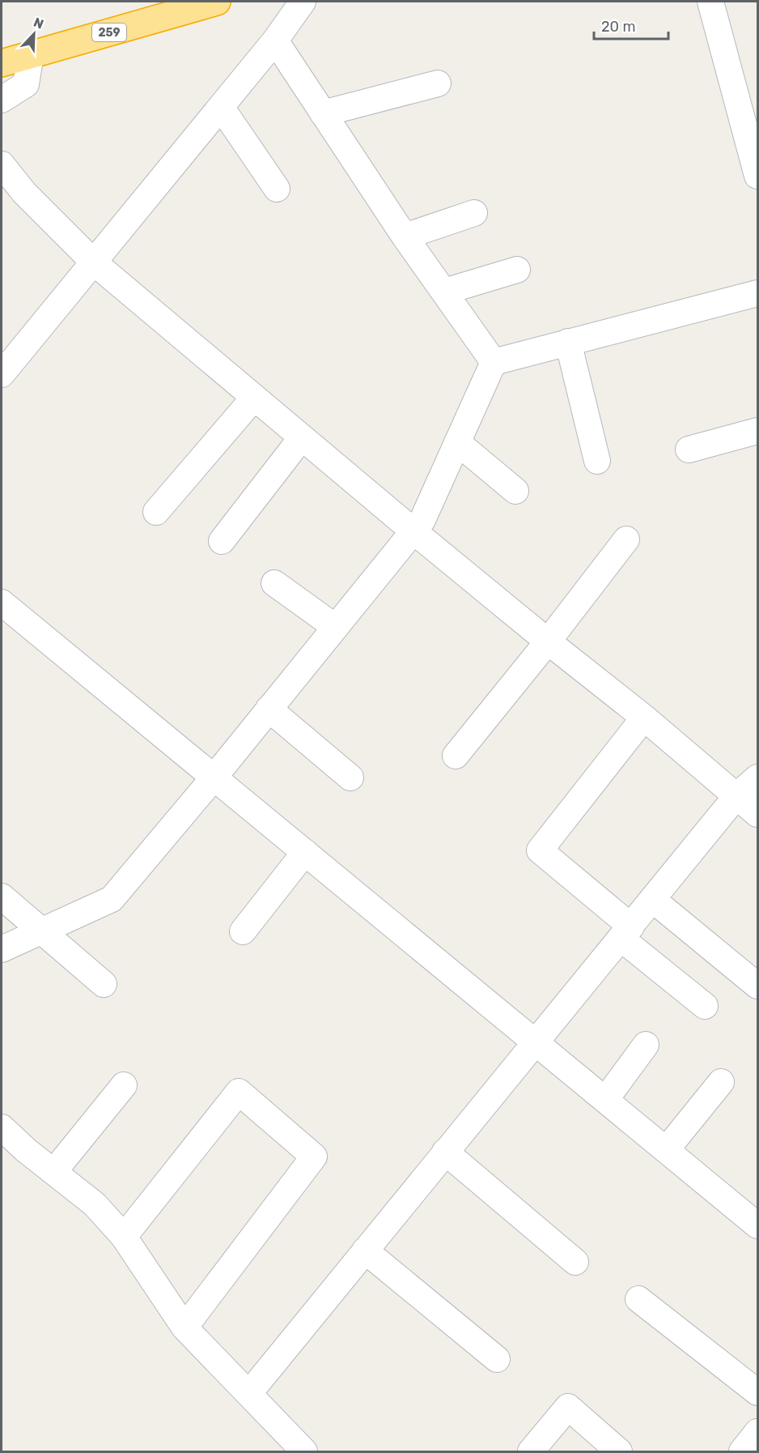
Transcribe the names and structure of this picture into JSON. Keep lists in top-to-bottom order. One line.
{"streets":{"highway":["259"]},"scale_bar":"20 m","north":"top right"}
